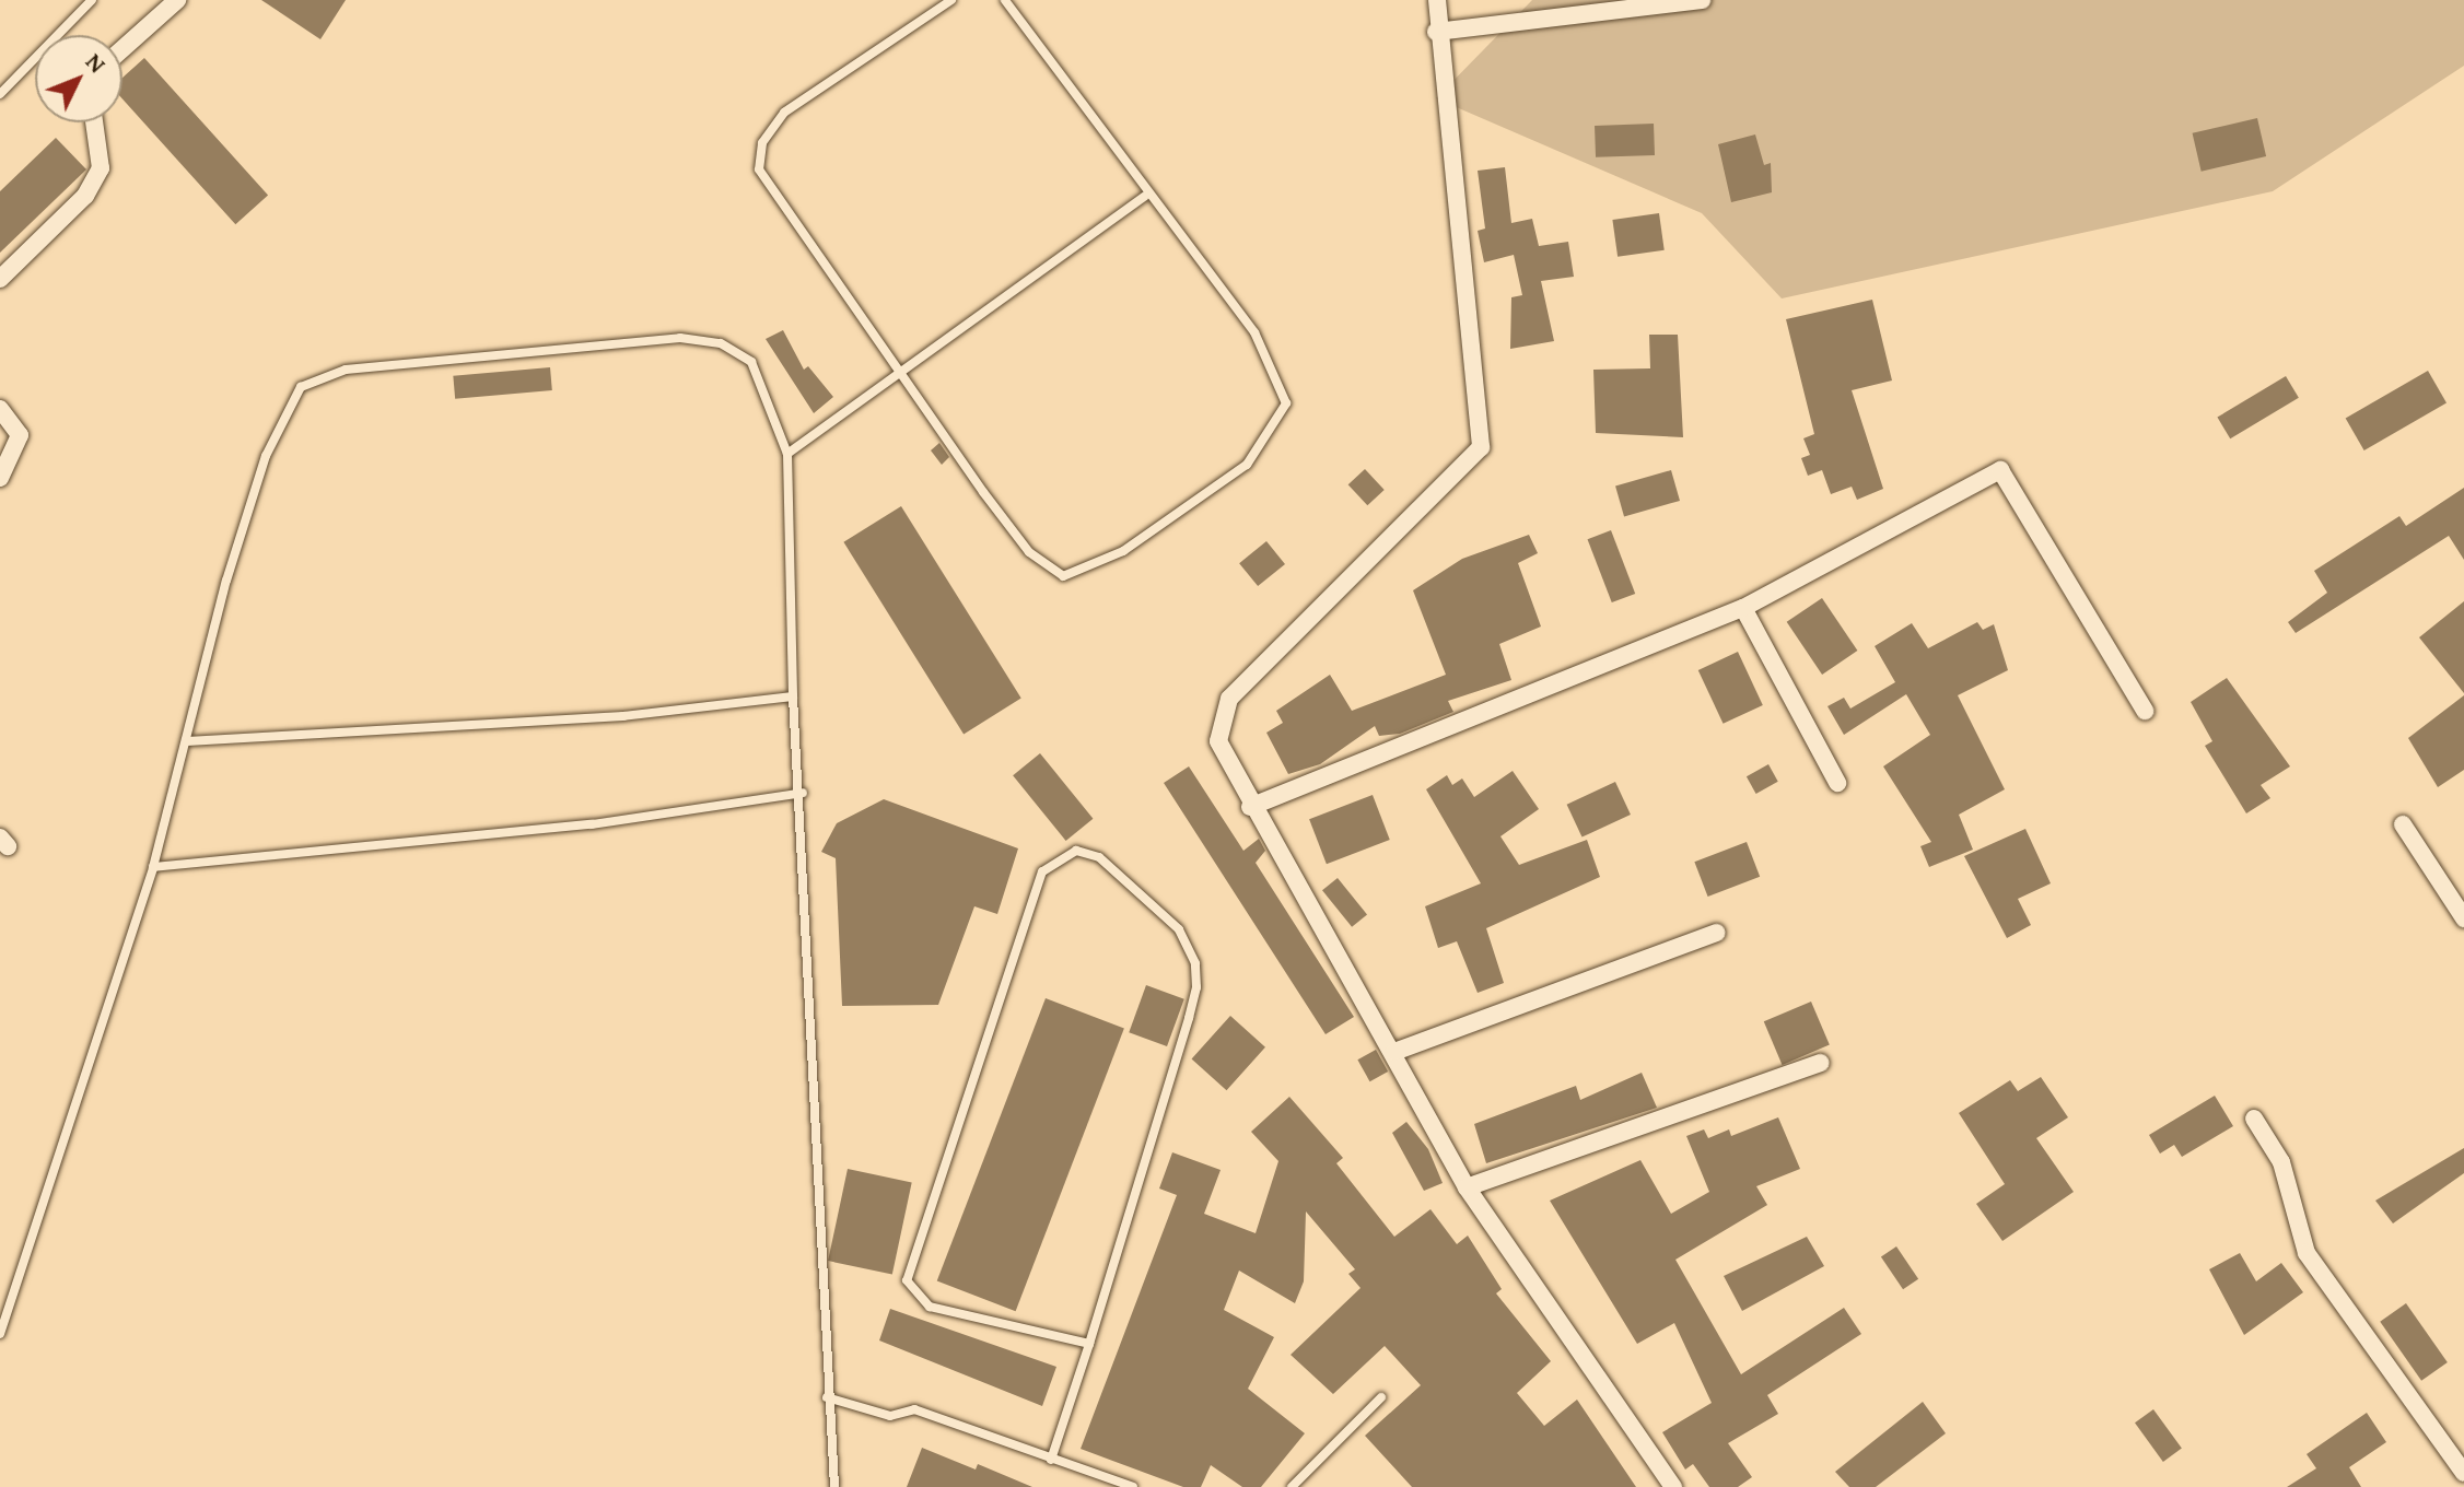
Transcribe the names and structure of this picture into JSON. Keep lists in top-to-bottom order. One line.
{"north":"top right"}
